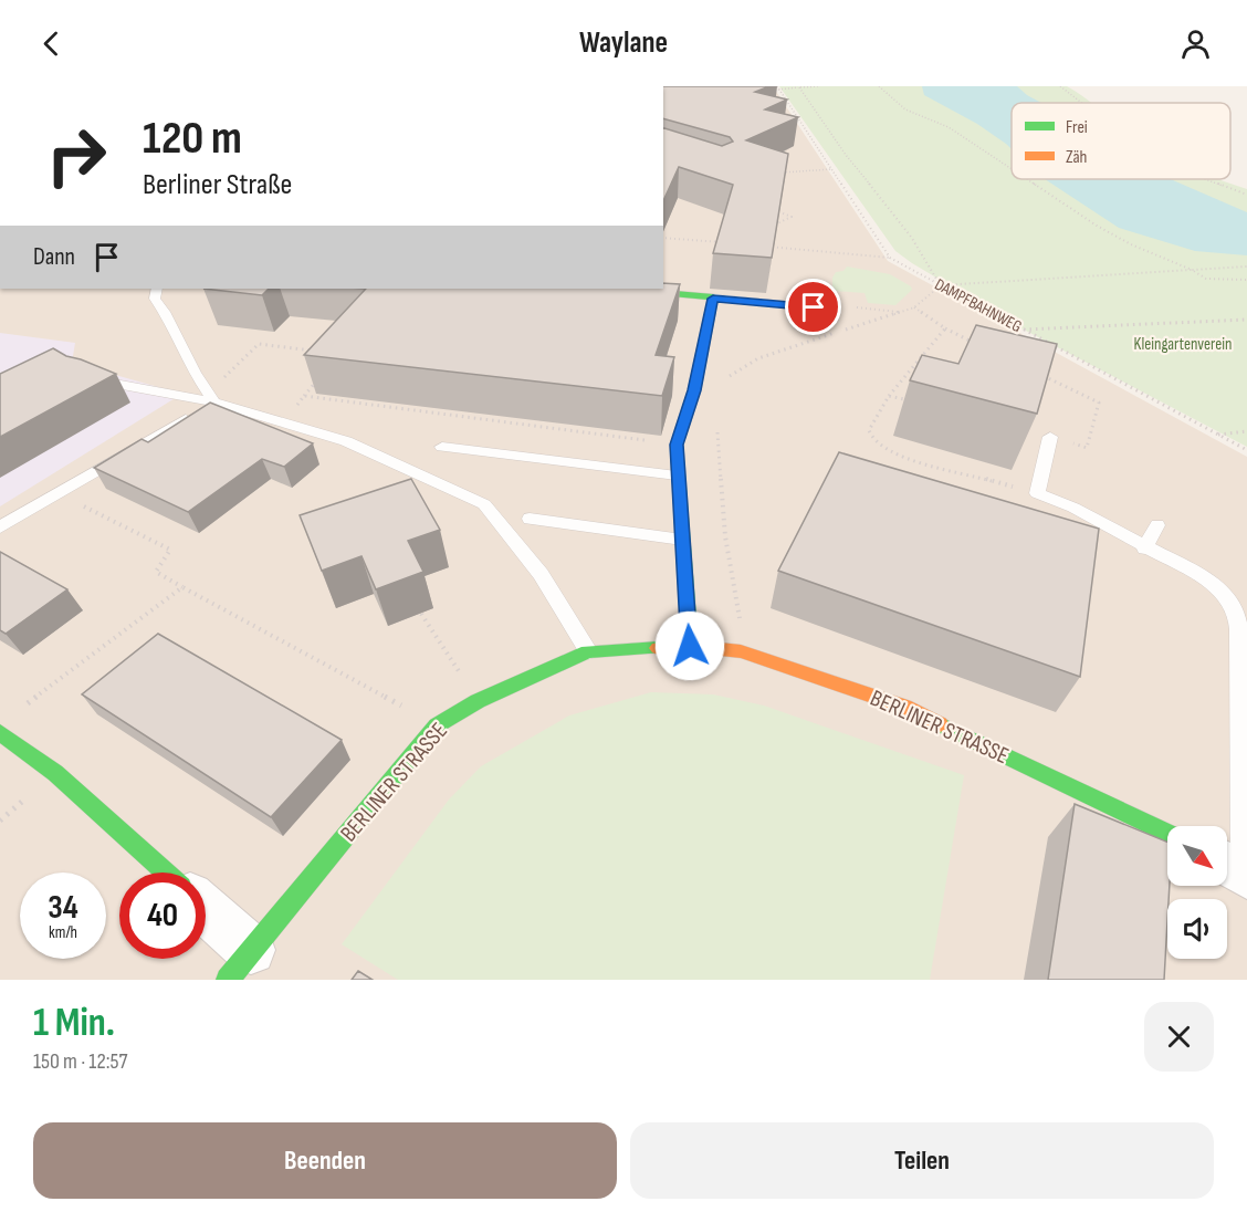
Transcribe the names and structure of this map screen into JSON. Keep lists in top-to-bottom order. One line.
{"streets":{"street":["BERLINER STRASSE"],"path":["DAMPFBAHNWEG"]},"parks":["Kleingartenverein"],"legend":["Frei","Zäh"],"north":"bottom right","page":{"header":"Waylane","turn":["120 m","Berliner Straße"],"then":"Dann","speed":"34 km/h","limit":"40","heading":["1 Min.","150 m · 12:57"],"buttons":["Beenden","Teilen"]}}
